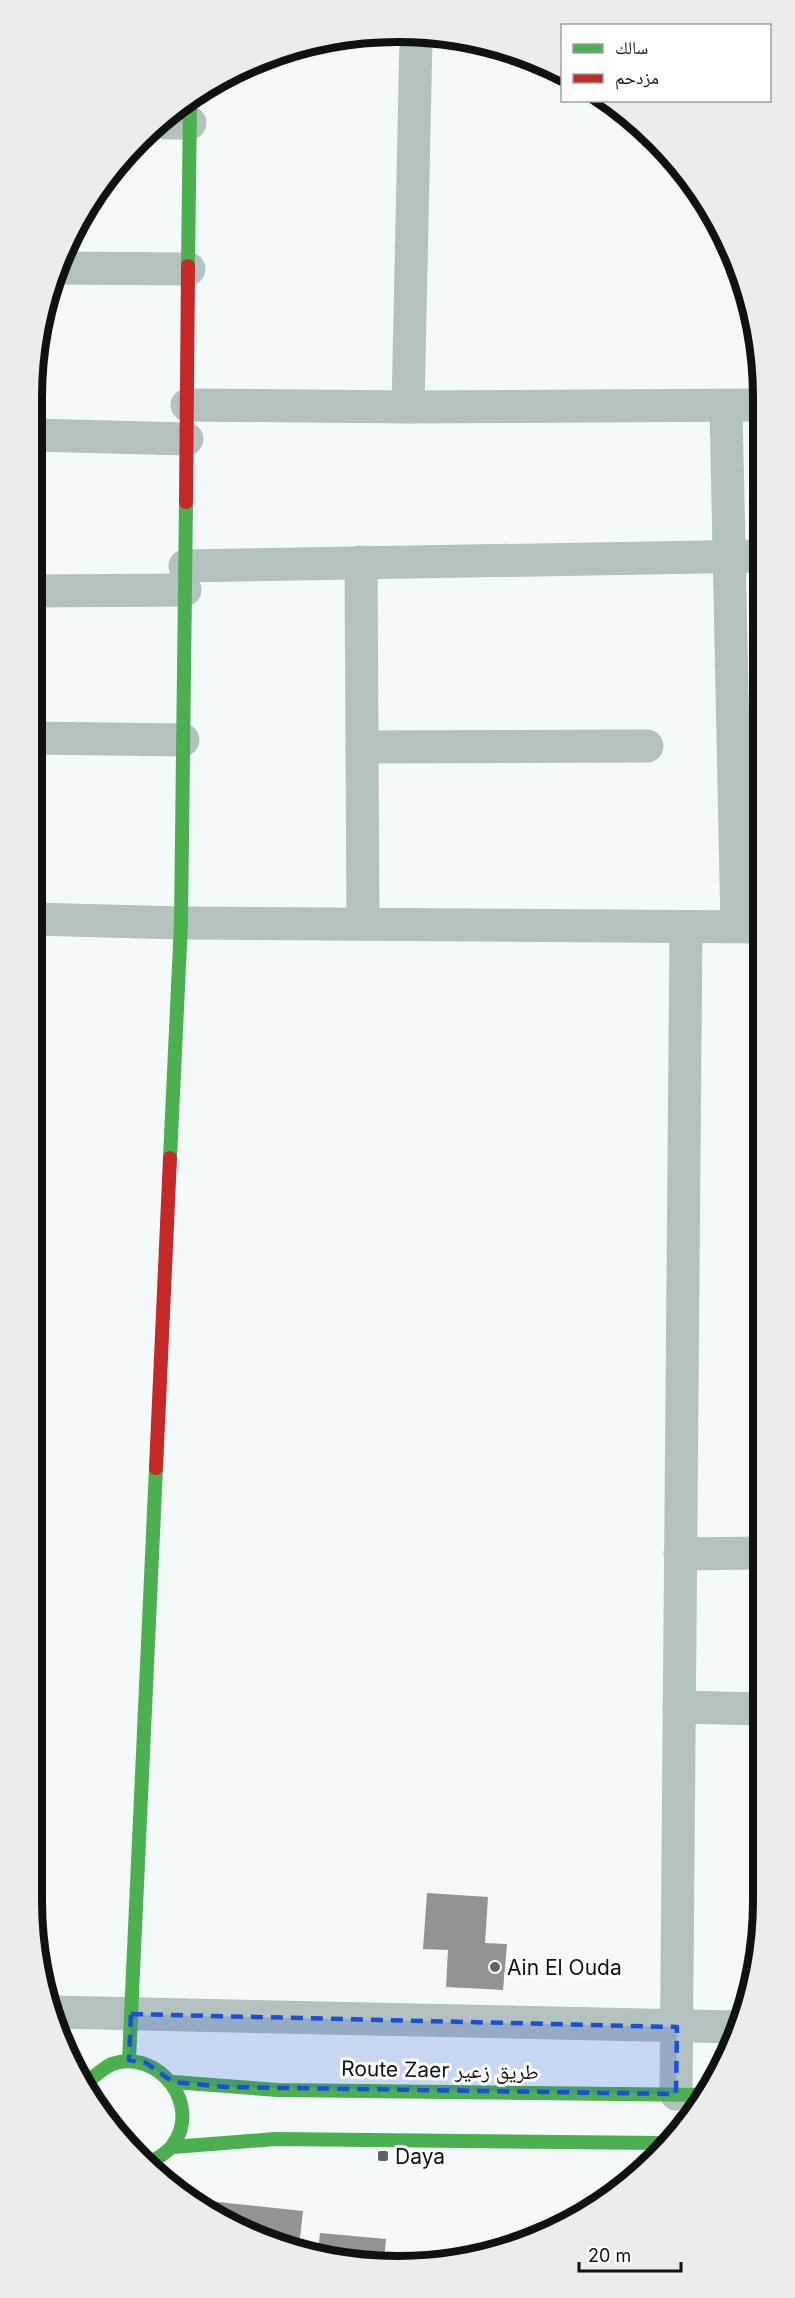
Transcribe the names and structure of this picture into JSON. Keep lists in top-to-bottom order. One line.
{"streets":{"street":["Route Zaer طريق زعير"]},"places":{"other":["Ain El Ouda"],"transit":["Daya"]},"legend":["سالك","مزدحم"],"scale_bar":"20 m"}
